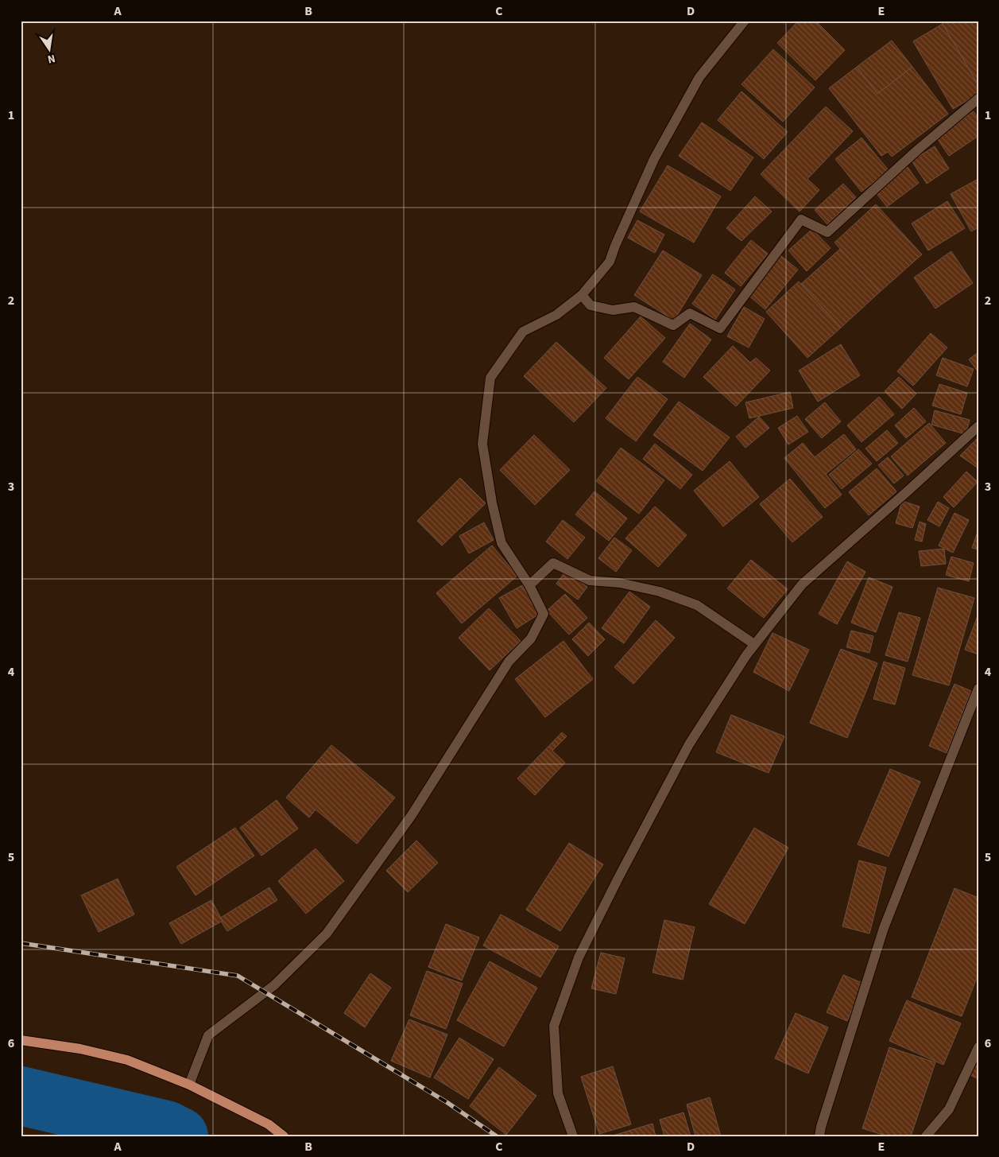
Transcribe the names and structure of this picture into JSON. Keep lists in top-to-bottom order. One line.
{"north":"bottom","grid":{"columns":["A","B","C","D","E"],"rows":["1","2","3","4","5","6"]}}
